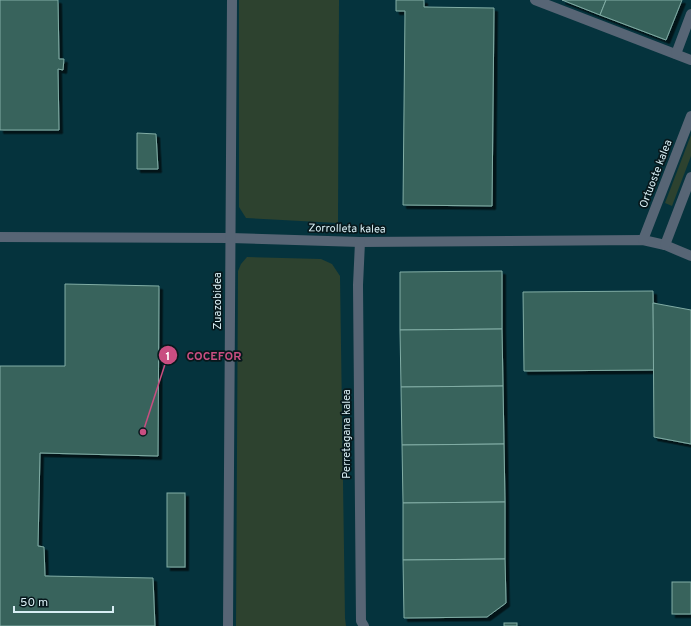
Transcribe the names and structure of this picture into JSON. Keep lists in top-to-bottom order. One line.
{"streets":{"street":["Ortuoste kalea","Zorrolleta kalea","Zuazobidea","Perretagana kalea"]},"crossings":[["Ortuoste kalea","Zorrolleta kalea"],["Zorrolleta kalea","Zuazobidea"],["Zorrolleta kalea","Perretagana kalea"]],"places":["COCEFOR"],"scale_bar":"50 m"}
